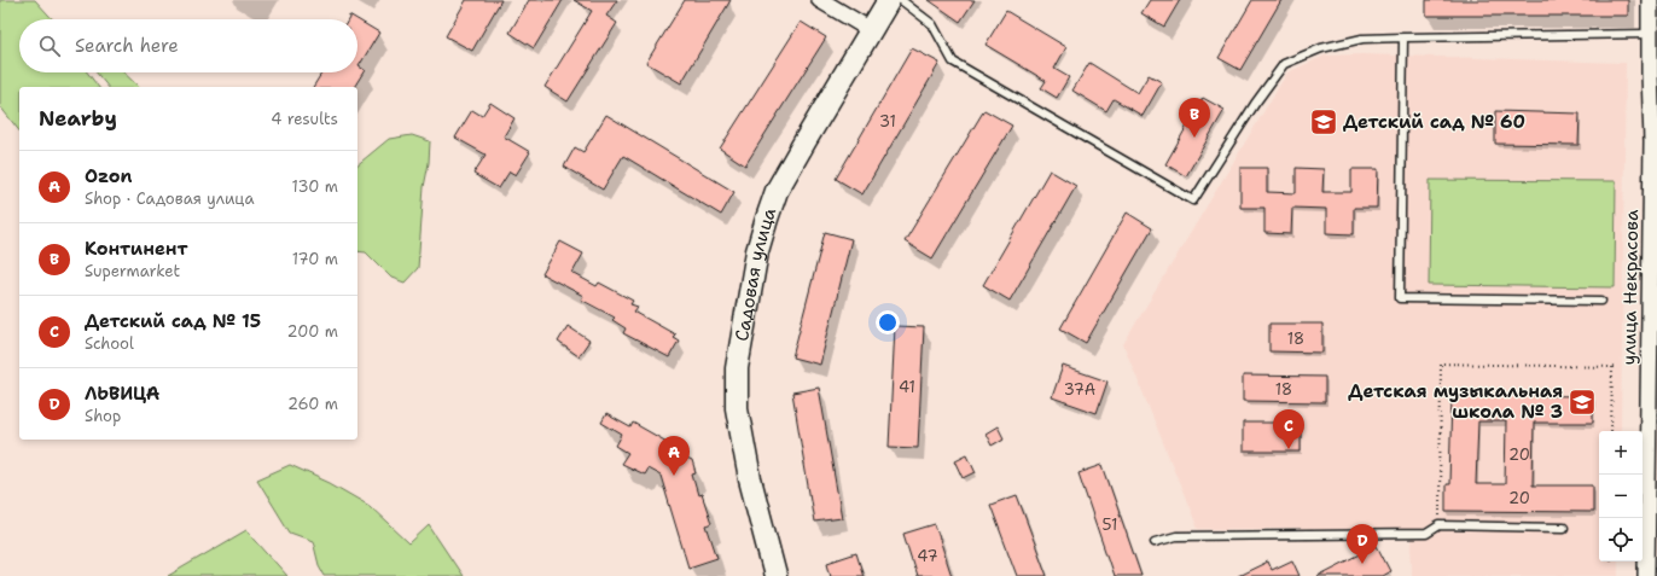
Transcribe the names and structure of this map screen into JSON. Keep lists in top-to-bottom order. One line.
{"streets":{"main road":["Садовая улица"],"street":["улица Некрасова"]},"places":{"school or university":["Детский сад № 60","Детская музыкальная школа № 3"]},"house_numbers":["31","18","41","37А","18","20","20","51","47"],"page":{"search":"Search here","heading":["Nearby","4 results"],"pins":["B","C","A","D"],"list":[{"mark":"A","name":"Ozon","note":"Shop · Садовая улица","value":"130 m"},{"mark":"B","name":"Континент","note":"Supermarket","value":"170 m"},{"mark":"C","name":"Детский сад № 15","note":"School","value":"200 m"},{"mark":"D","name":"ЛЬВИЦА","note":"Shop","value":"260 m"}],"map_buttons":["+","−"]}}
